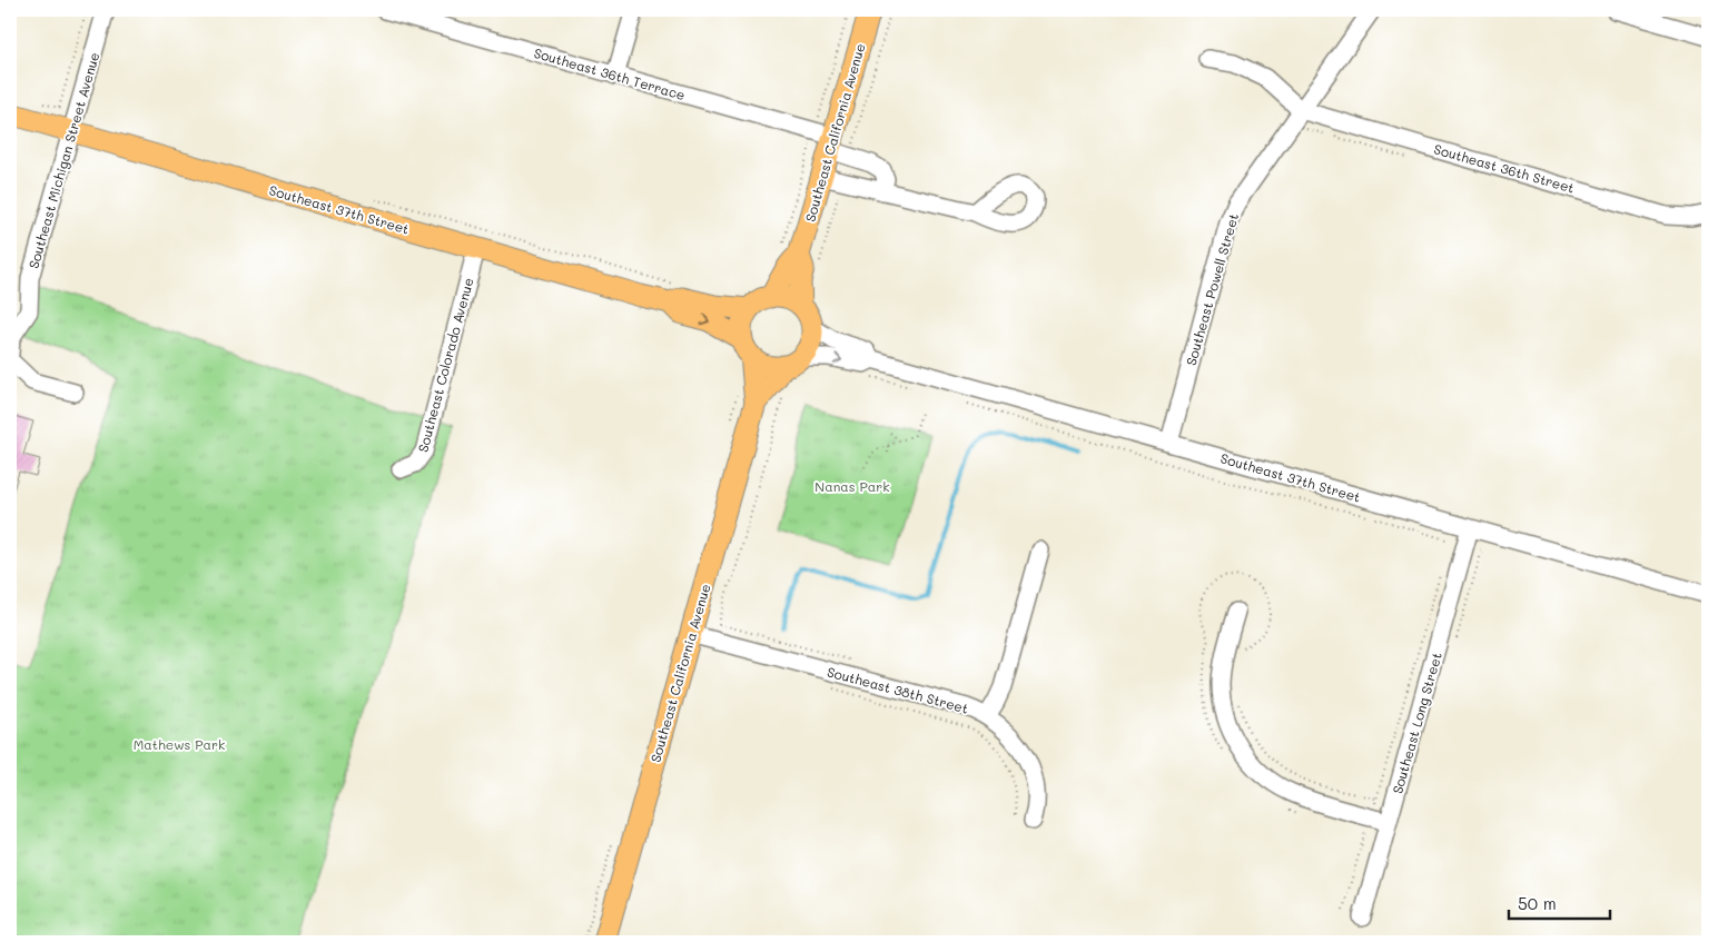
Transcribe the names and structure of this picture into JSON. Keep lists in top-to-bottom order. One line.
{"streets":{"main road":["Southeast California Avenue","Southeast 37th Street"],"street":["Southeast 36th Terrace","Southeast Michigan Street Avenue","Southeast 36th Street","Southeast Powell Street","Southeast Colorado Avenue","Southeast 38th Street","Southeast Long Street"]},"crossings":[["Southeast 36th Terrace","Southeast California Avenue"],["Southeast California Avenue","Southeast 37th Street"],["Southeast California Avenue","Southeast 38th Street"],["Southeast Michigan Street Avenue","Southeast 37th Street"],["Southeast 36th Street","Southeast Powell Street"],["Southeast 37th Street","Southeast Powell Street"],["Southeast 37th Street","Southeast Colorado Avenue"],["Southeast 37th Street","Southeast Long Street"]],"parks":["Nanas Park","Mathews Park"],"scale_bar":"50 m"}
